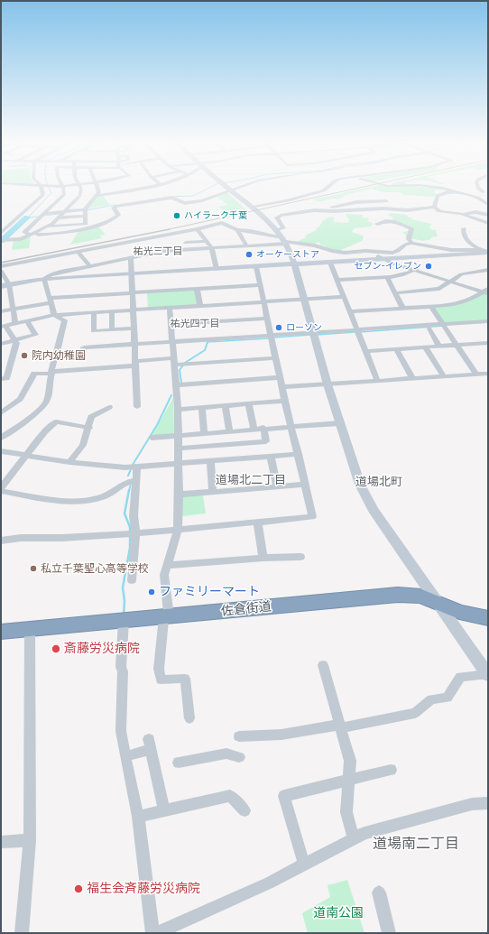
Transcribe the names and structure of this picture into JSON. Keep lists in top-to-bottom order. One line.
{"streets":{"highway":["佐倉街道"]},"districts":["祐光三丁目","祐光四丁目","道場北二丁目","道場北町","道場南二丁目"],"parks":["道南公園"],"places":["ハイラーク千葉","オーケーストア","セブン-イレブン","ローソン","院内幼稚園","私立千葉聖心高等学校","ファミリーマート","斎藤労災病院","福生会斉藤労災病院"]}
